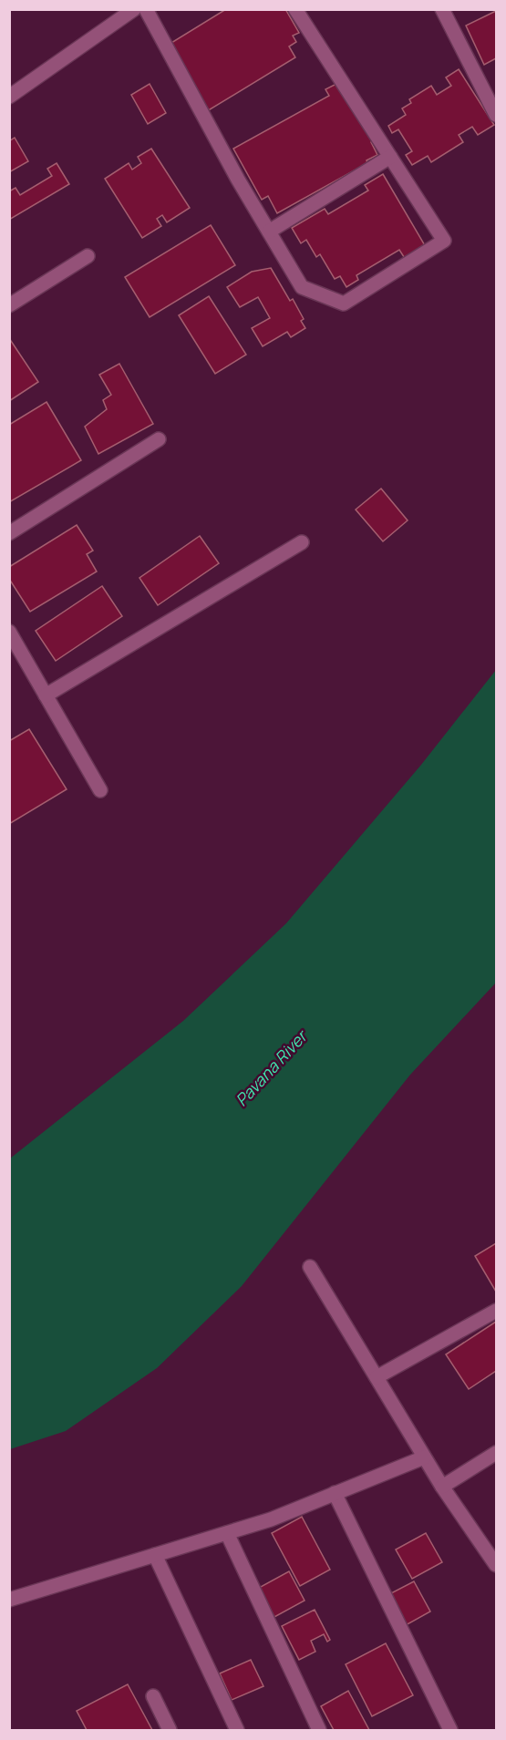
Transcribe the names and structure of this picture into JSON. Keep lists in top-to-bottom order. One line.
{"water":["Pavana River"]}
